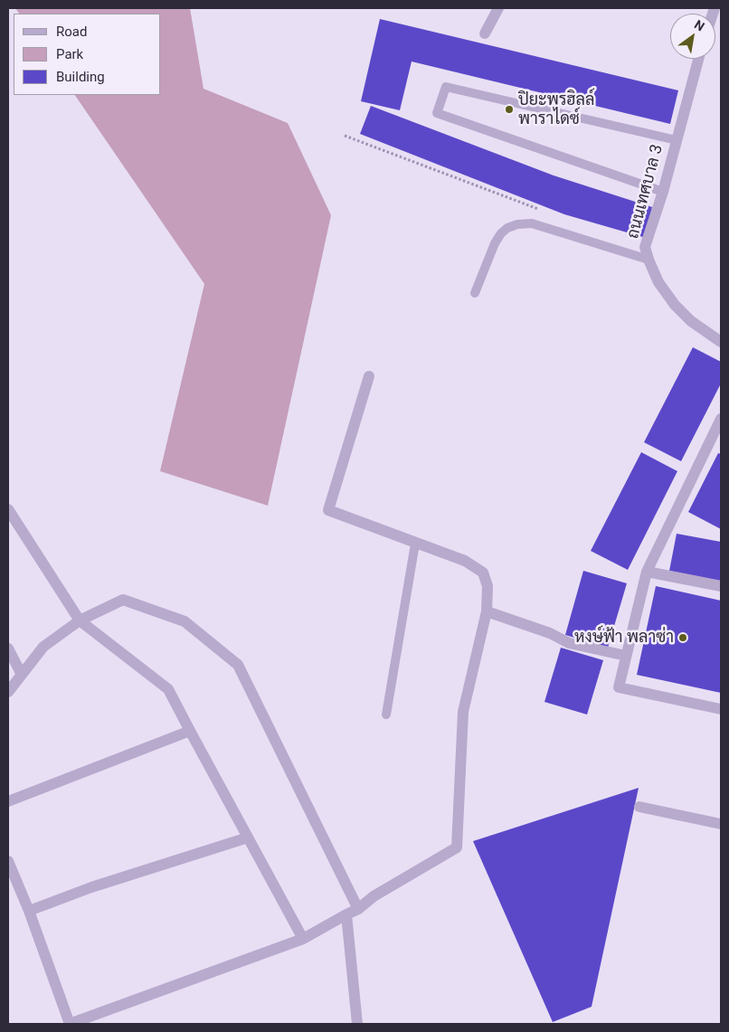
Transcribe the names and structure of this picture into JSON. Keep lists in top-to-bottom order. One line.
{"streets":{"street":["ถนนเทศบาล 3"]},"places":["ปิยะพรฮิลล์ พาราไดซ์","หงษ์ฟ้า พลาซ่า"],"legend":["Road","Park","Building"],"north":"top right"}
